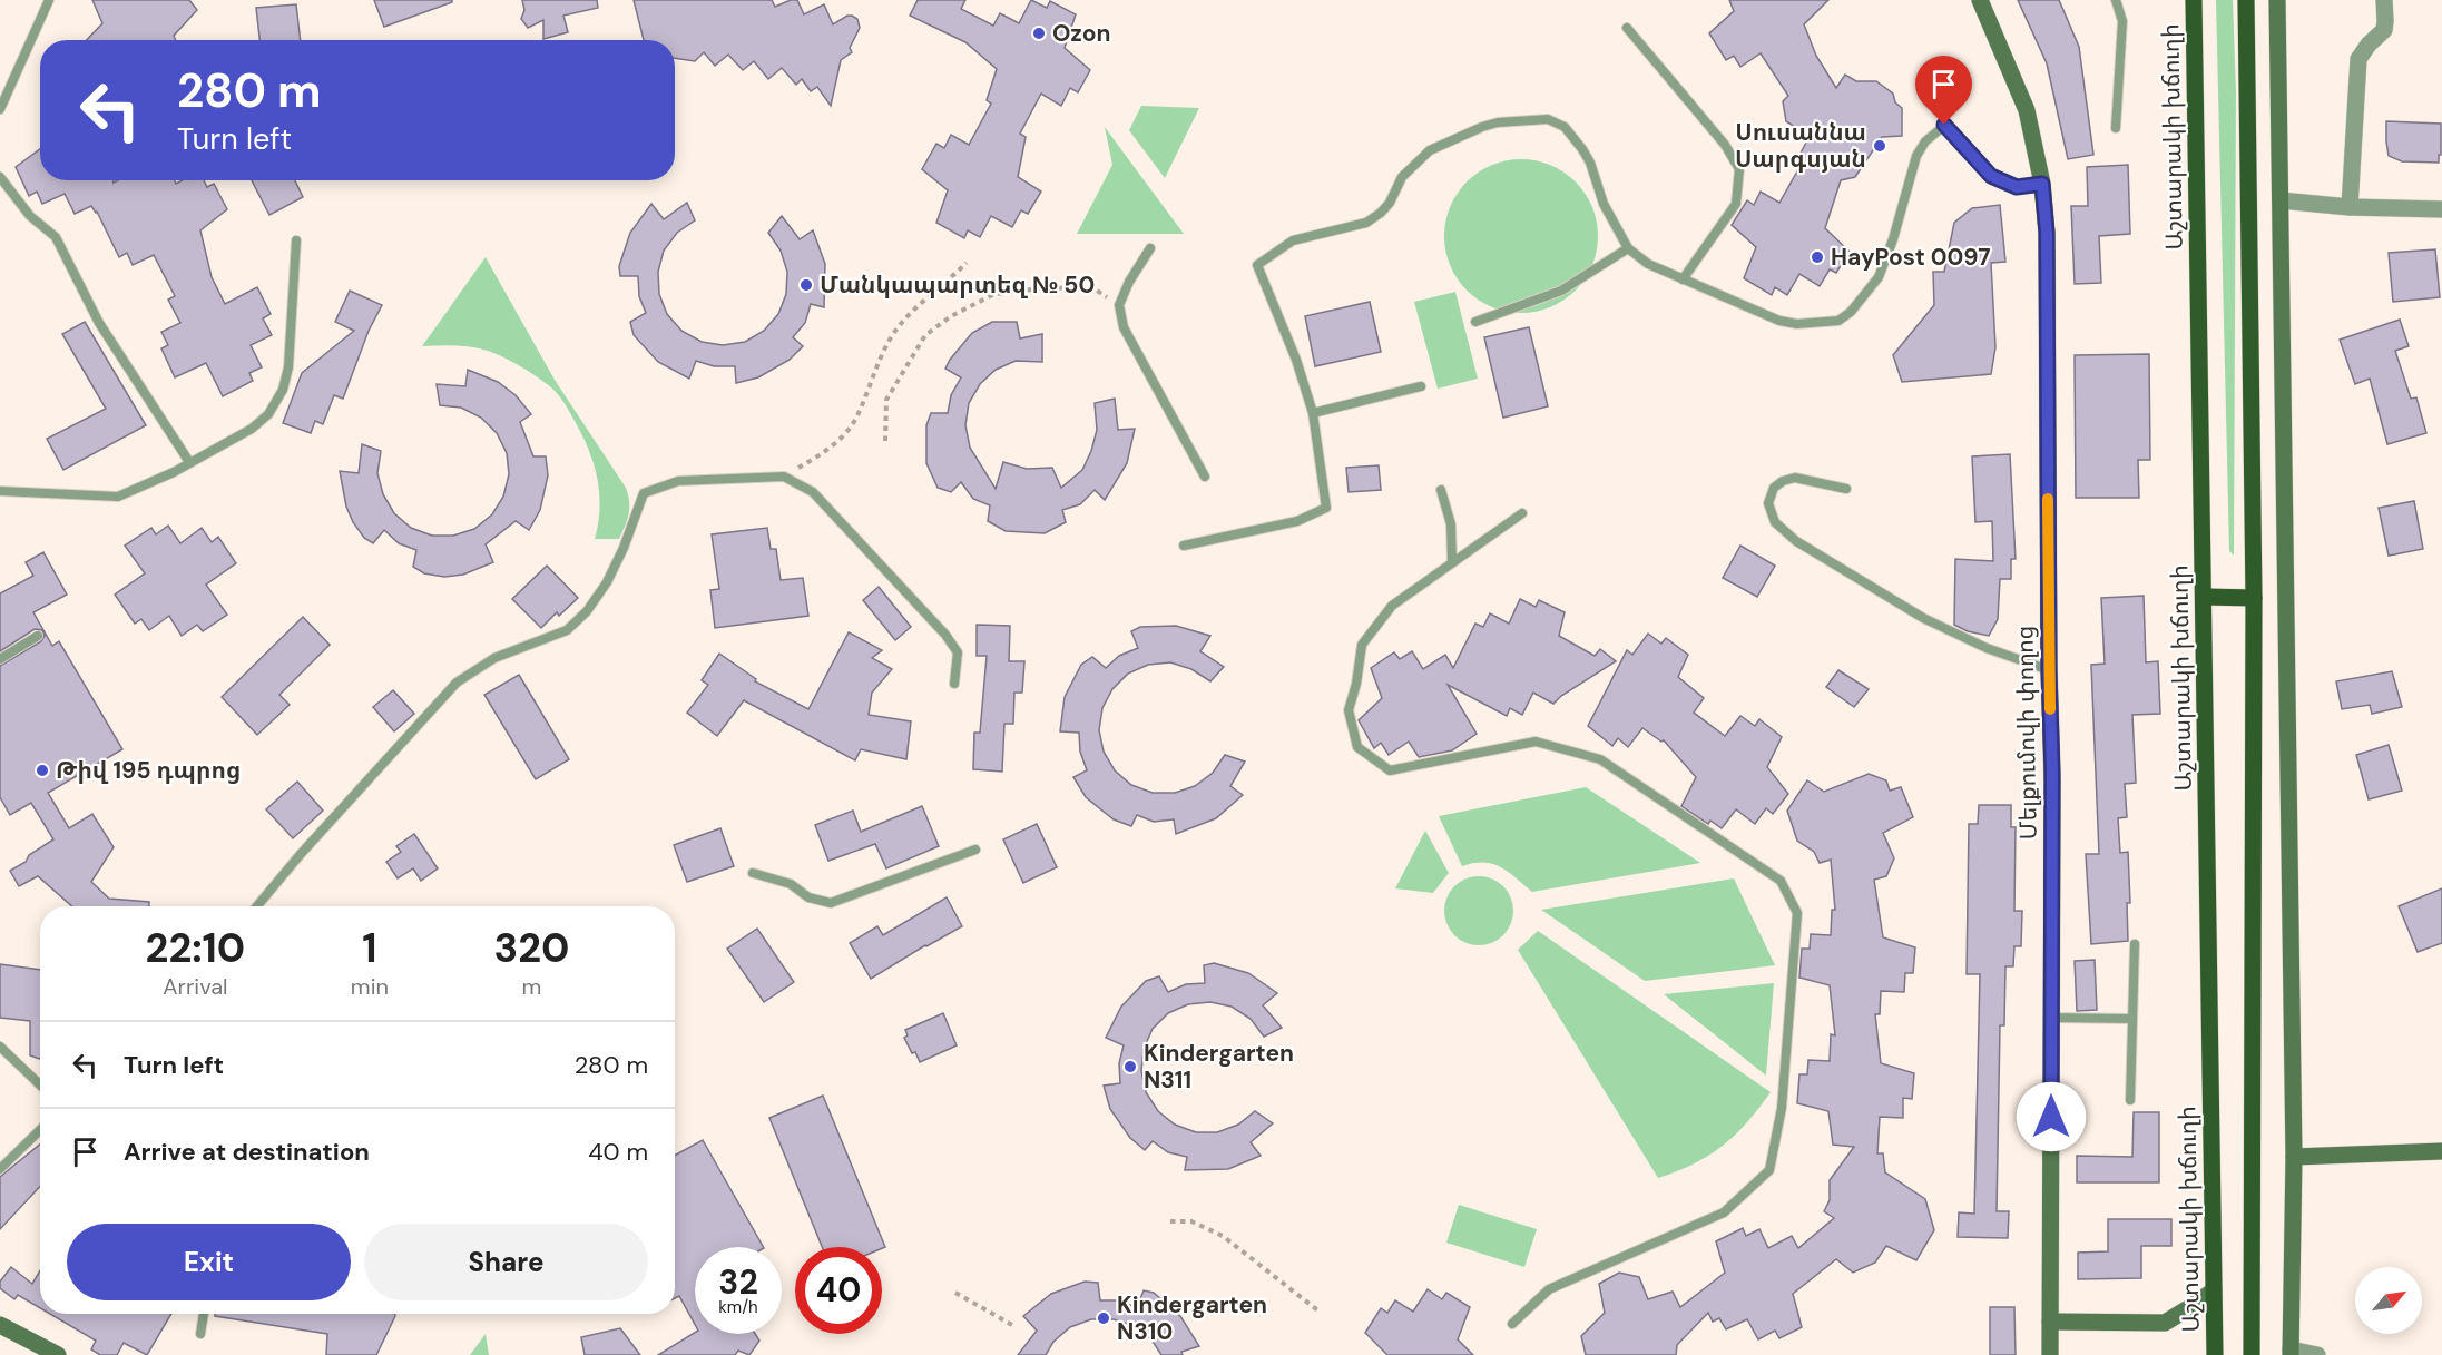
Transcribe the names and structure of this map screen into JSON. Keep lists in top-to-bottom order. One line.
{"streets":{"main road":["Աշտարակի խճուղի"],"street":["Մելքումովի փողոց"]},"places":["Ozon","Սուսաննա Սարգսյան","HayPost 0097","Մանկապարտեզ № 50","Թիվ 195 դպրոց","Kindergarten N311","Kindergarten N310"],"north":"top right","page":{"turn":["280 m","Turn left"],"eta":["22:10","Arrival","1","min","320","m"],"list":[{"name":"Turn left","value":"280 m"},{"name":"Arrive at destination","value":"40 m"}],"buttons":["Exit","Share"],"speed":"32 km/h","limit":"40"}}
